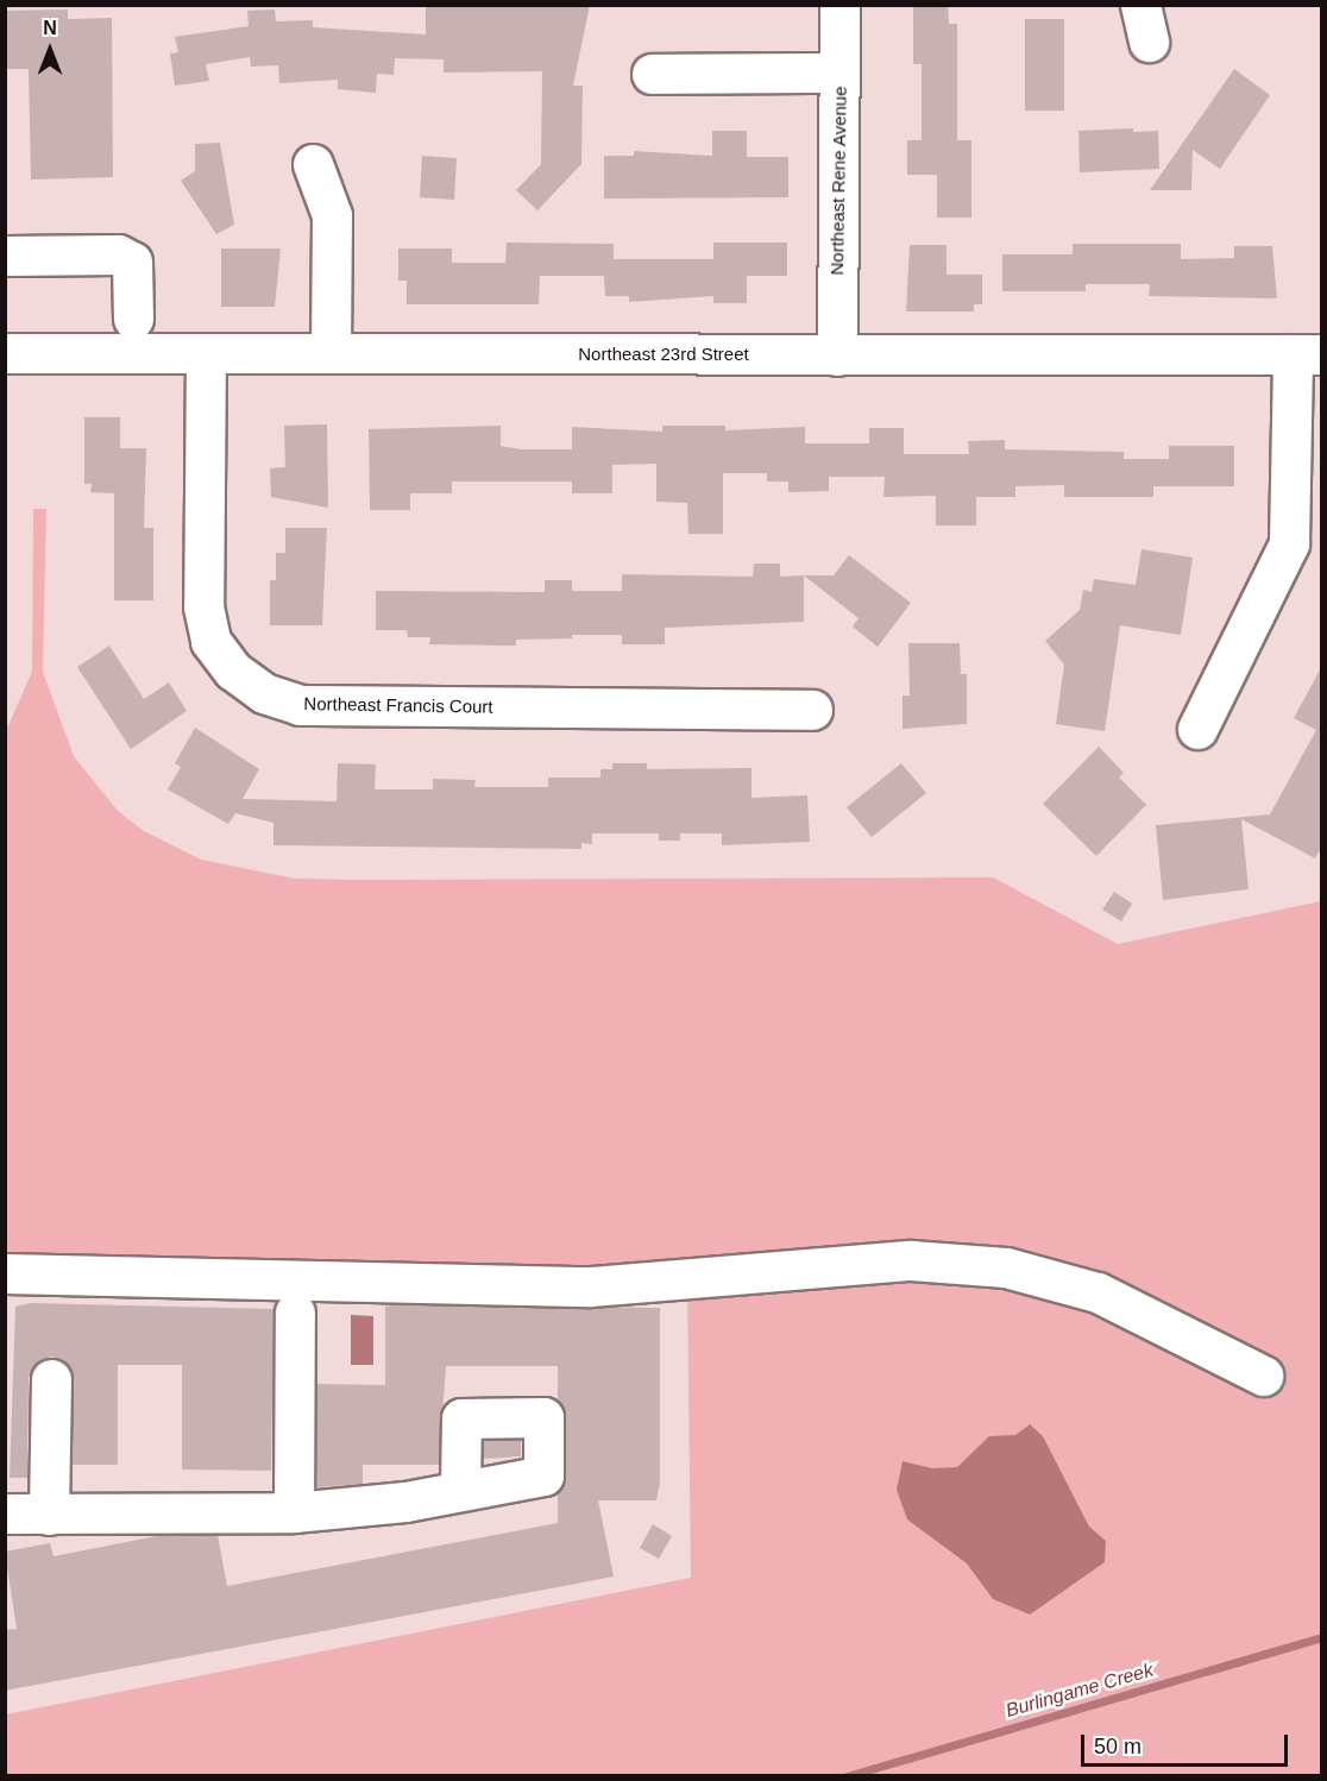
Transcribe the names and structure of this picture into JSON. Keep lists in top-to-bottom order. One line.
{"streets":{"street":["Northeast Rene Avenue","Northeast 23rd Street","Northeast Francis Court"]},"crossings":[["Northeast Rene Avenue","Northeast 23rd Street"],["Northeast 23rd Street","Northeast Francis Court"]],"water":["Burlingame Creek"],"scale_bar":"50 m","north":"top"}
